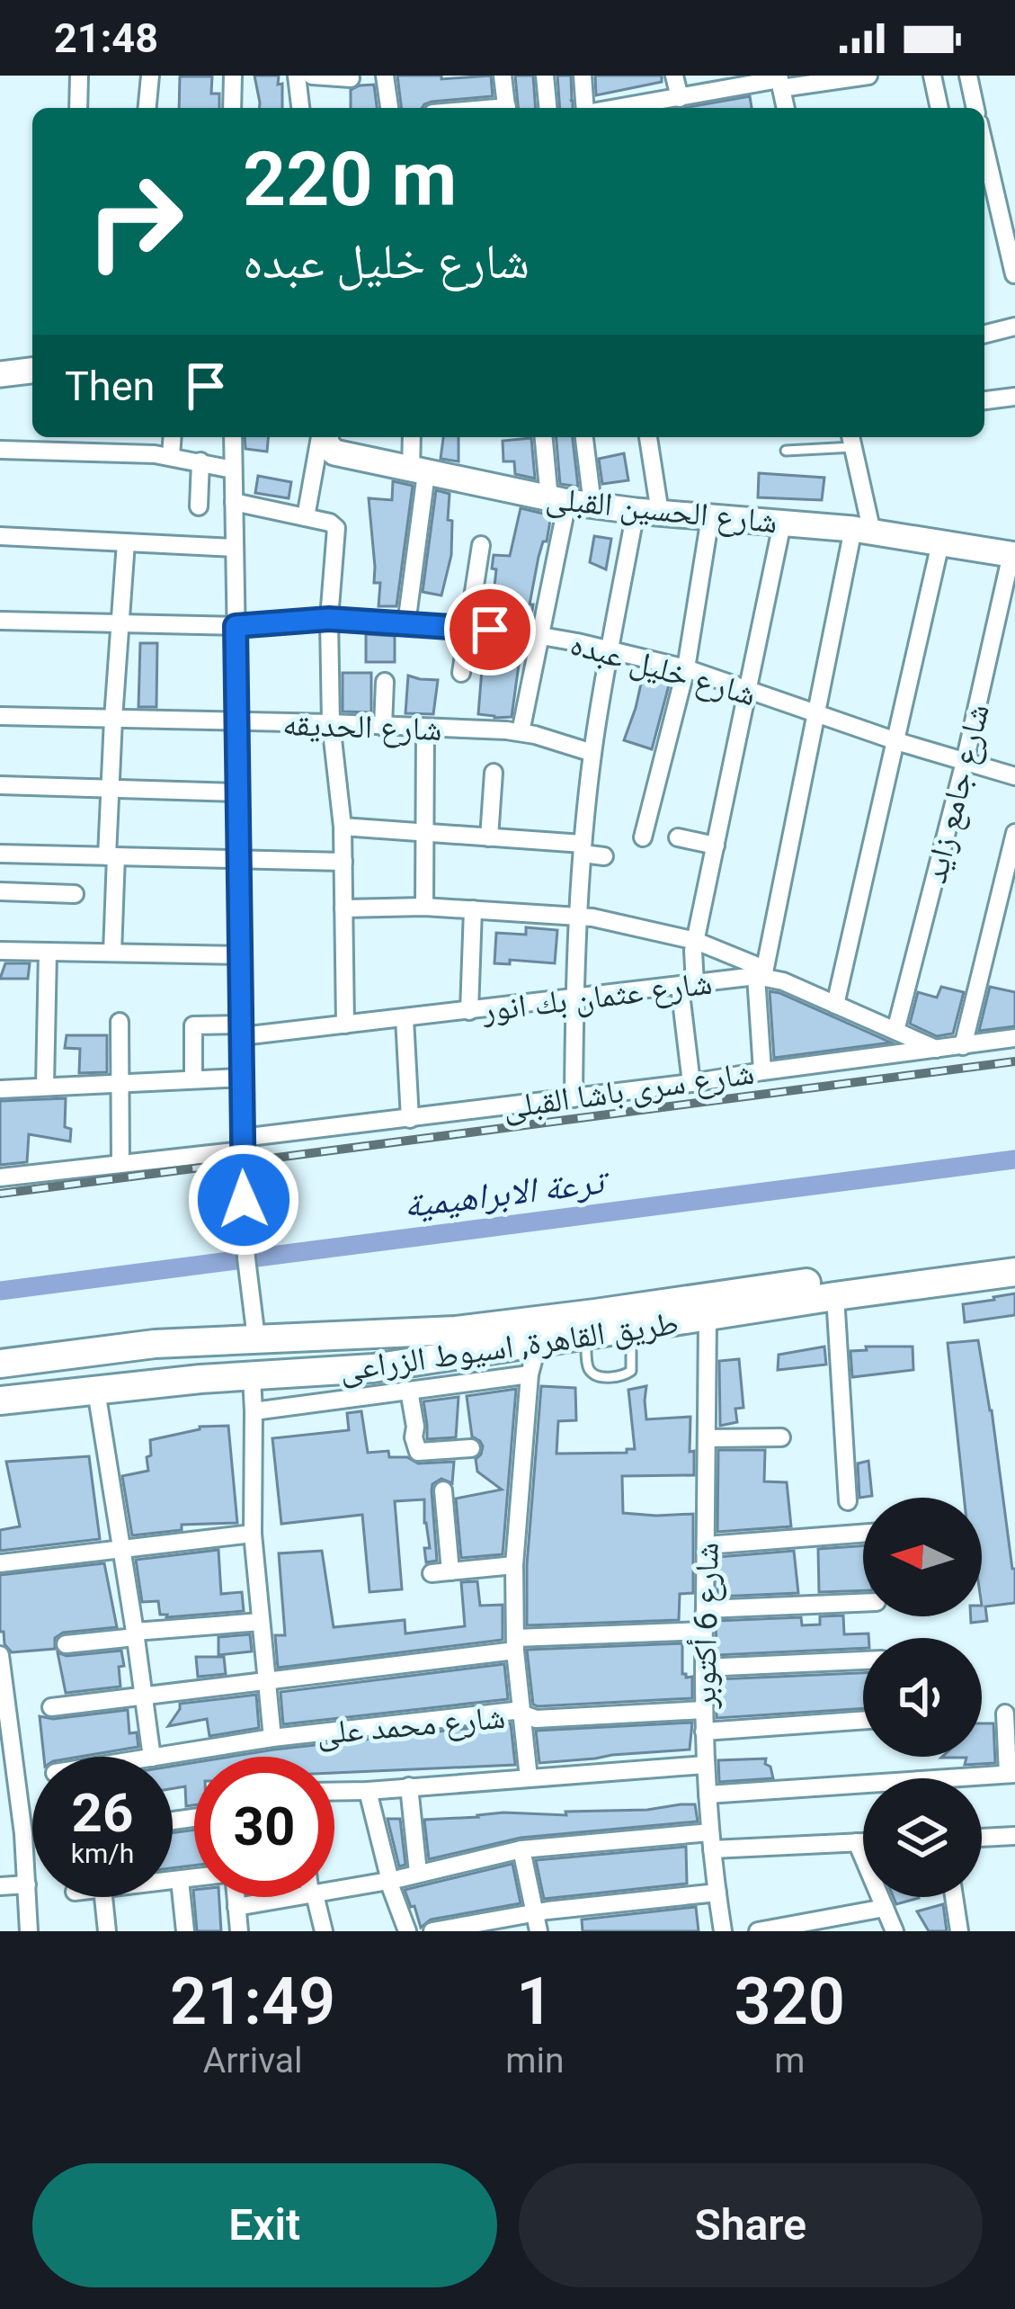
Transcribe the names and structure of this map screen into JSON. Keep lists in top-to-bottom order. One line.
{"streets":{"highway":["طريق القاهرة, اسيوط الزراعى"],"main road":["شارع الحسين القبلى"],"street":["شارع خليل عبده","شارع الحديقه","شارع جامع زايد","شارع عثمان بك انور","شارع سرى باشا القبلى","شارع 6 أكتوبر","شارع محمد على"]},"crossings":[["شارع الحسين القبلى","شارع جامع زايد"],["شارع خليل عبده","شارع جامع زايد"],["شارع جامع زايد","شارع عثمان بك انور"],["شارع عثمان بك انور","شارع سرى باشا القبلى"],["طريق القاهرة, اسيوط الزراعى","شارع 6 أكتوبر"],["شارع 6 أكتوبر","شارع محمد على"]],"water":["ترعة الابراهيمية"],"north":"left","page":{"status":"21:48","turn":["220 m","شارع خليل عبده"],"then":"Then","speed":"26 km/h","limit":"30","eta":["21:49","Arrival","1","min","320","m"],"buttons":["Exit","Share"]}}
